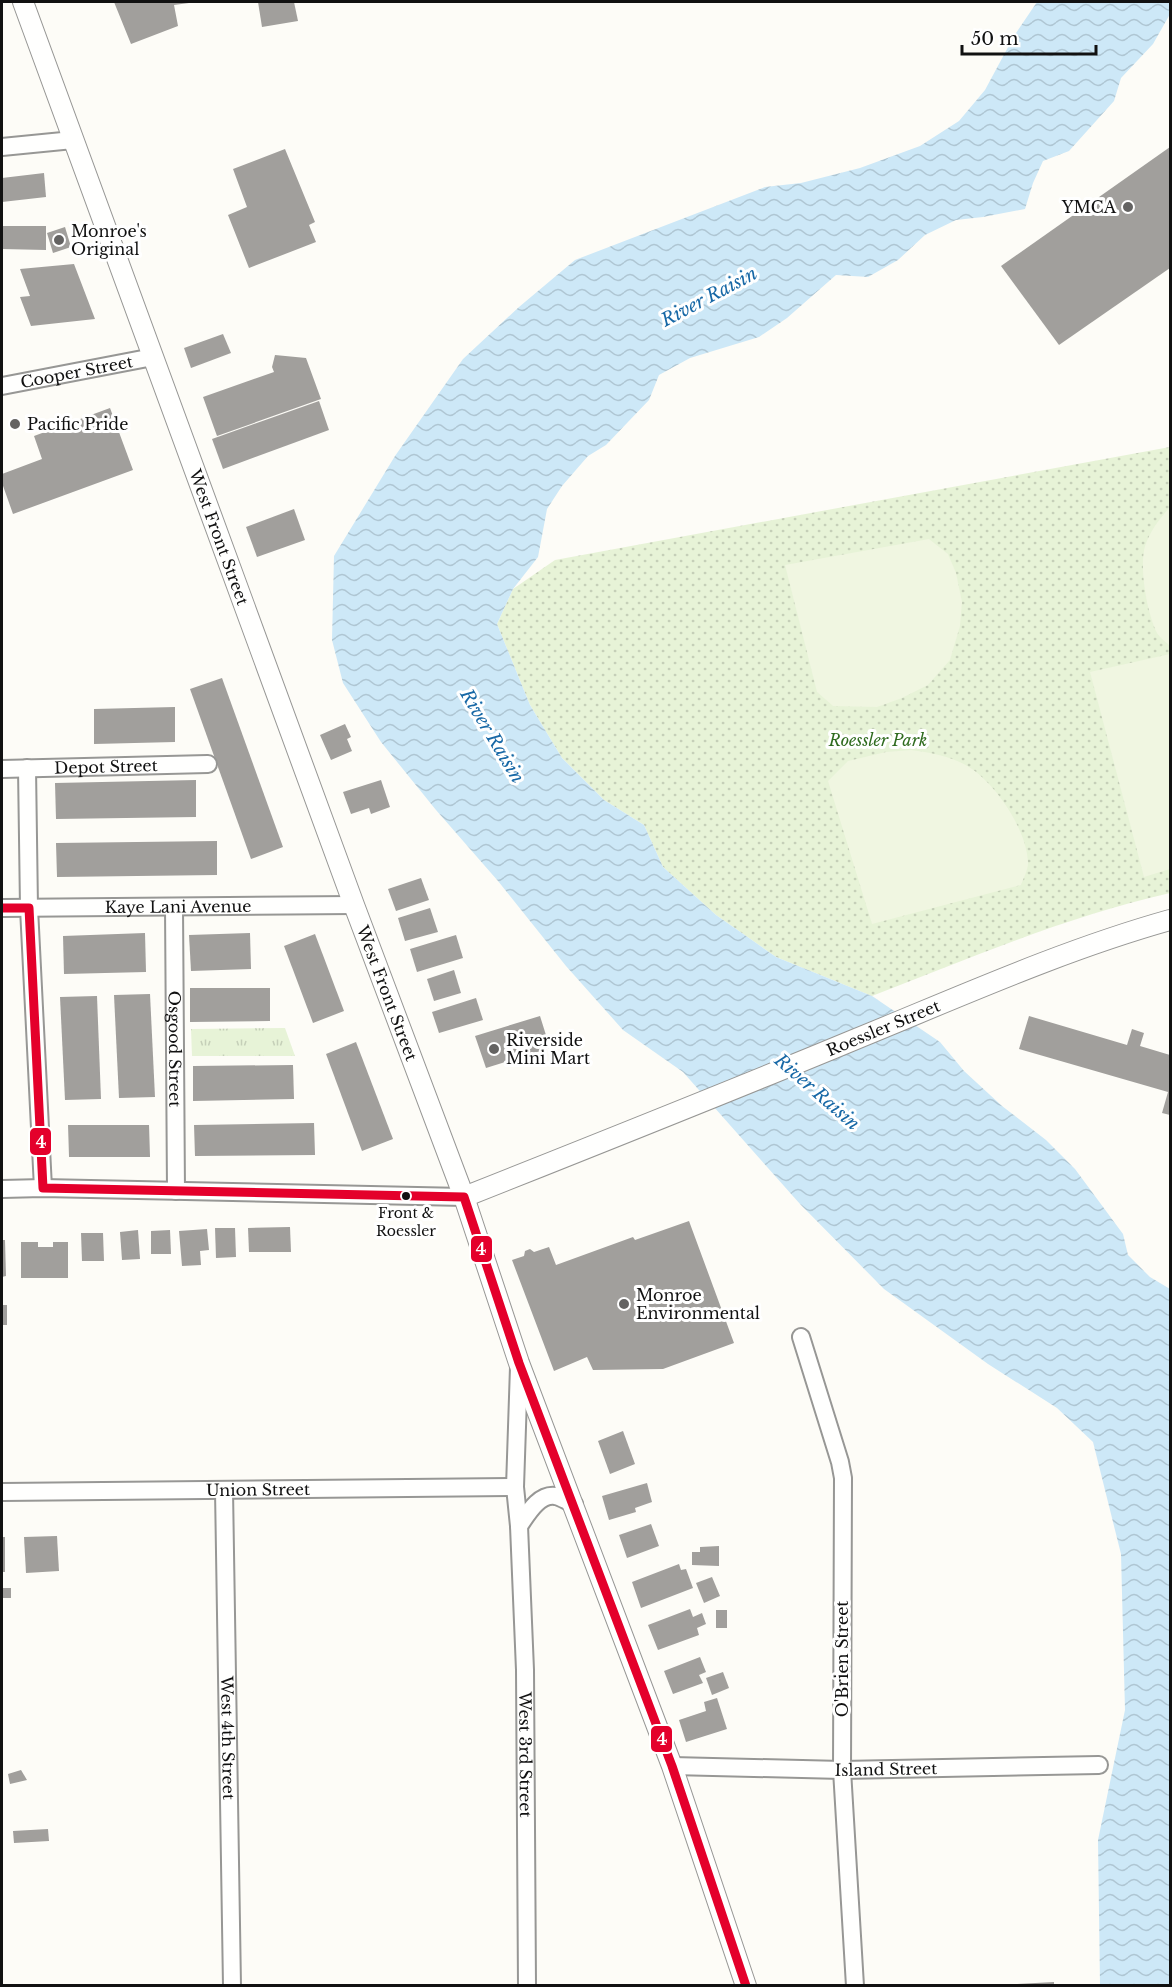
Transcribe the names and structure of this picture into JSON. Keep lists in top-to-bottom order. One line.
{"streets":{"street":["Cooper Street","West Front Street","Depot Street","Kaye Lani Avenue","Roessler Street","Osgood Street","Union Street","O'Brien Street","West 4th Street","West 3rd Street","Island Street"]},"crossings":[["Cooper Street","West Front Street"],["West Front Street","Kaye Lani Avenue"],["West Front Street","Roessler Street"],["West Front Street","West 3rd Street"],["West Front Street","Island Street"],["Kaye Lani Avenue","Osgood Street"],["Union Street","West 4th Street"],["Union Street","West 3rd Street"],["O'Brien Street","Island Street"]],"water":["River Raisin"],"parks":["Roessler Park"],"places":["YMCA","Monroe's Original","Pacific Pride","Riverside Mini Mart","Front & Roessler","Monroe Environmental"],"lines":["transit line 4"],"scale_bar":"50 m"}
